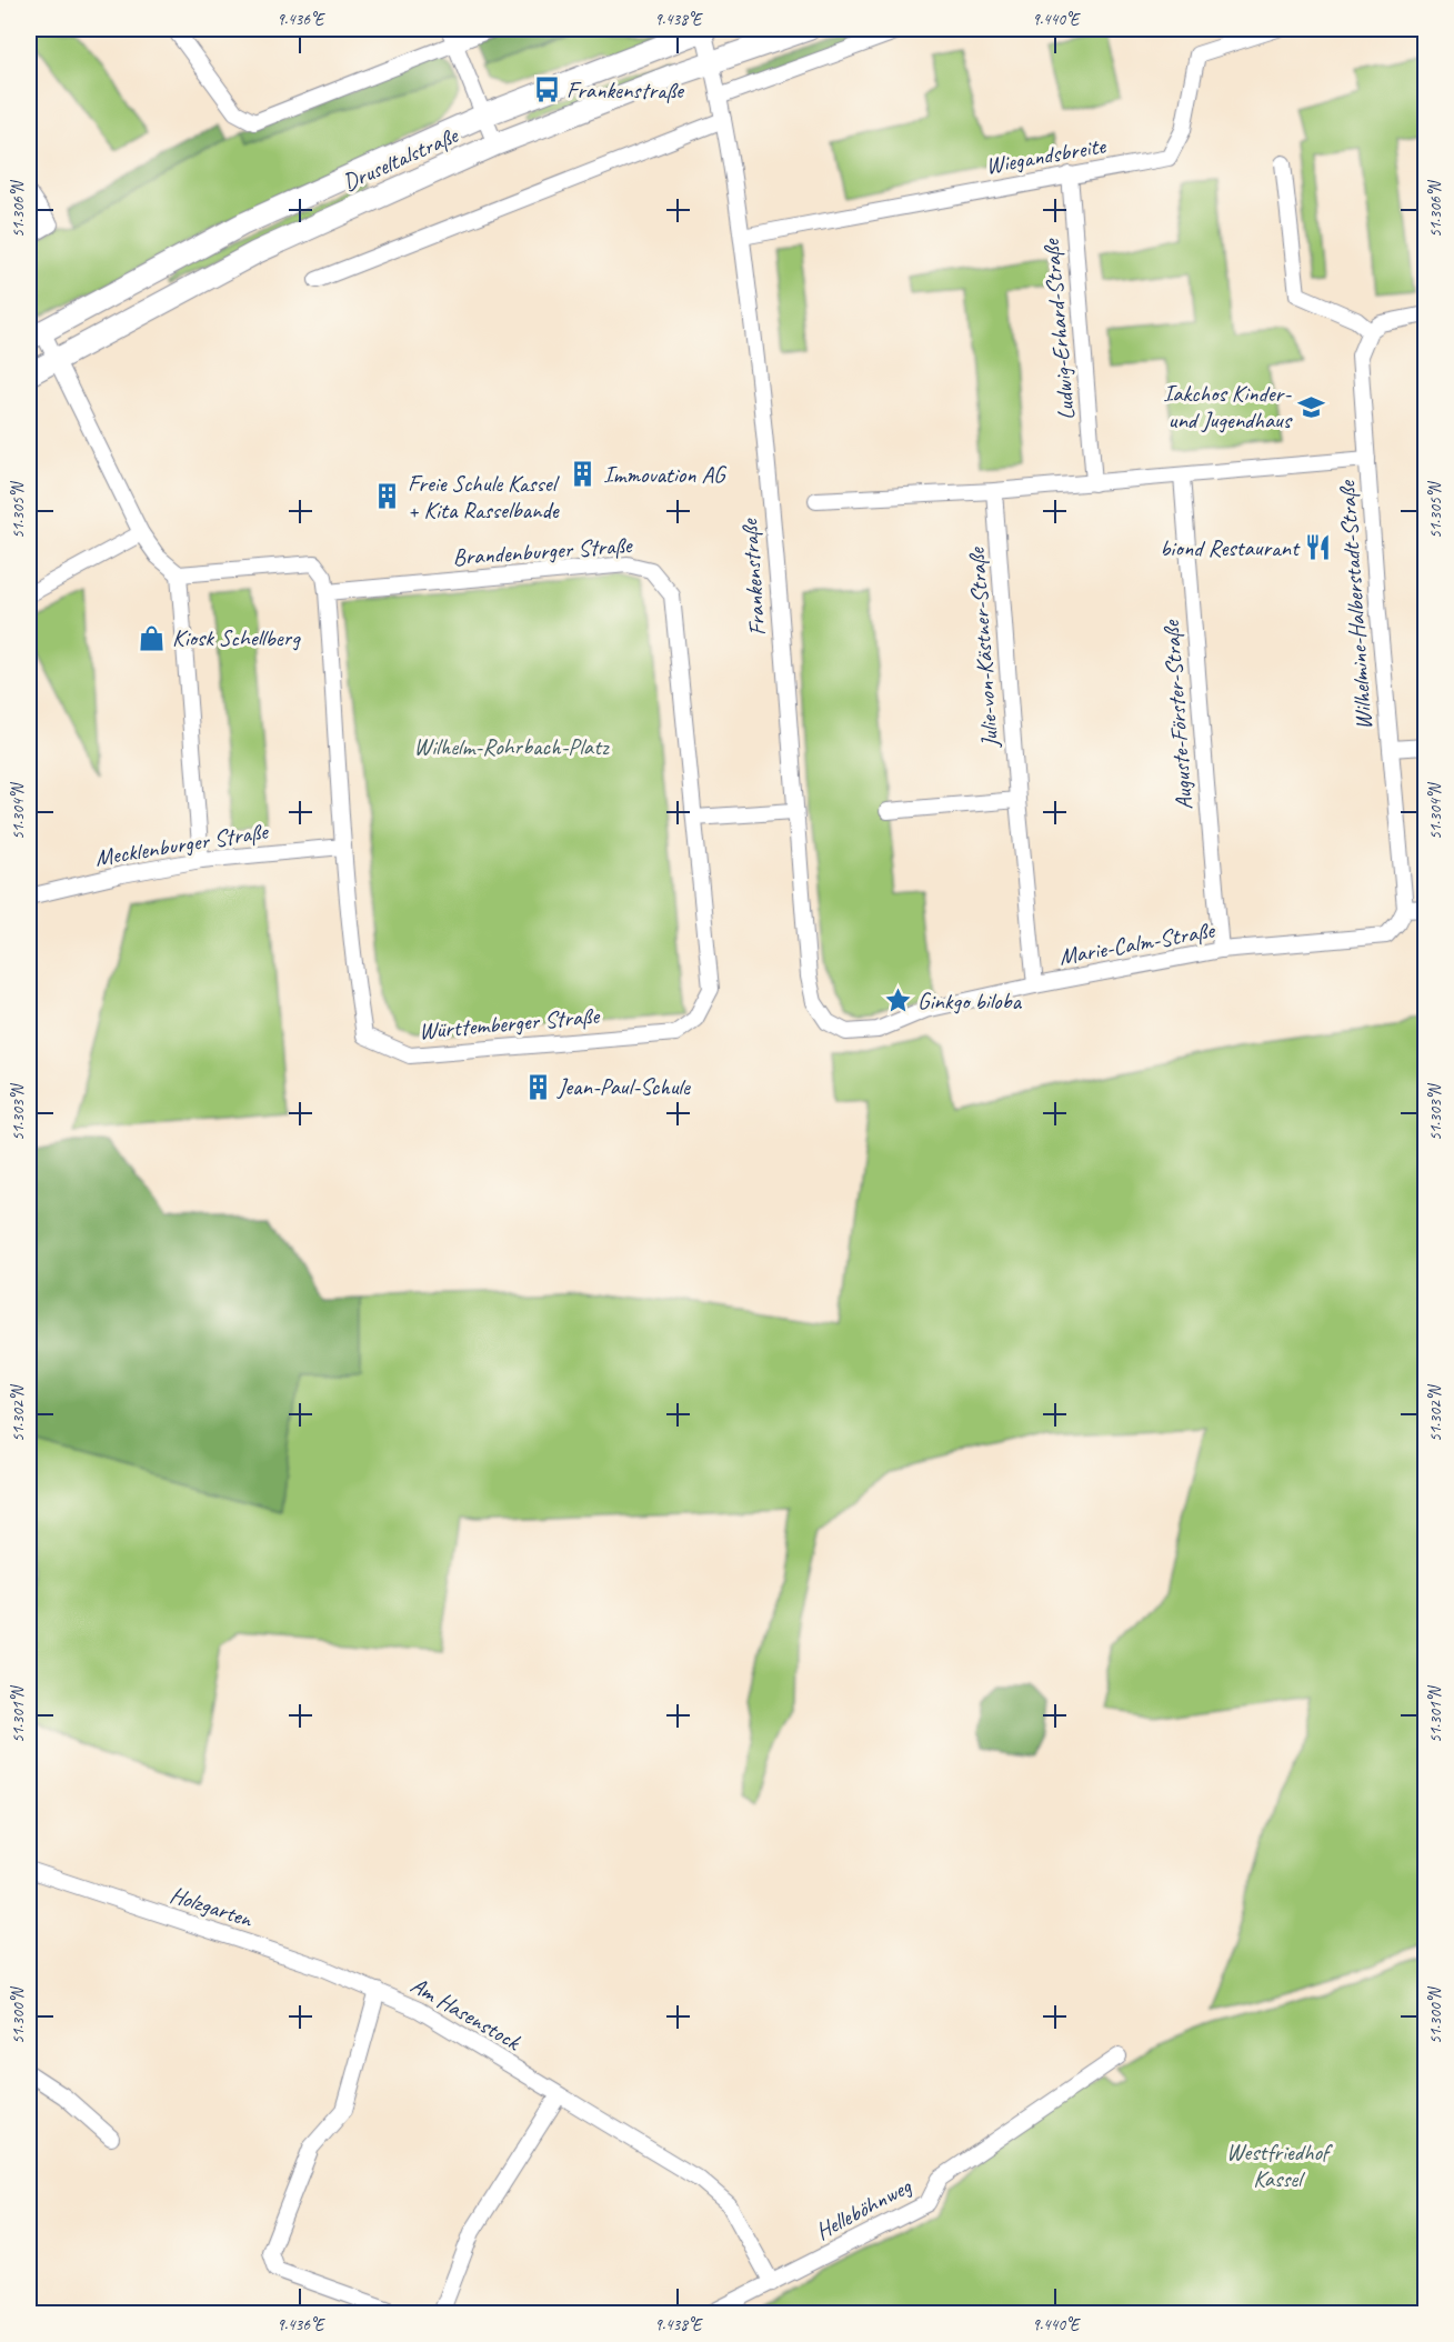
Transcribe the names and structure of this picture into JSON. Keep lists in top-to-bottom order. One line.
{"streets":{"main road":["Druseltalstraße"],"street":["Wiegandsbreite","Ludwig-Erhard-Straße","Brandenburger Straße","Frankenstraße","Wilhelmine-Halberstadt-Straße","Julie-von-Kästner-Straße","Auguste-Förster-Straße","Mecklenburger Straße","Marie-Calm-Straße","Württemberger Straße","Holzgarten","Am Hasenstock","Helleböhnweg"]},"crossings":[["Wiegandsbreite","Ludwig-Erhard-Straße"],["Wiegandsbreite","Frankenstraße"],["Druseltalstraße","Frankenstraße"],["Brandenburger Straße","Württemberger Straße"],["Frankenstraße","Marie-Calm-Straße"],["Wilhelmine-Halberstadt-Straße","Marie-Calm-Straße"],["Julie-von-Kästner-Straße","Marie-Calm-Straße"],["Auguste-Förster-Straße","Marie-Calm-Straße"],["Mecklenburger Straße","Württemberger Straße"],["Holzgarten","Am Hasenstock"],["Am Hasenstock","Helleböhnweg"]],"parks":["Wilhelm-Rohrbach-Platz","Westfriedhof Kassel"],"places":{"bus stop":["Frankenstraße"],"school or university":["Iakchos Kinder- und Jugendhaus"],"building":["Immovation AG","Freie Schule Kassel + Kita Rasselbande","Jean-Paul-Schule"],"restaurant":["biond Restaurant"],"shop":["Kiosk Schellberg"],"place":["Ginkgo biloba"]},"coordinates":["9.436°E","9.438°E","9.440°E","51.306°N","51.305°N","51.304°N","51.303°N","51.302°N","51.301°N","51.300°N"]}
